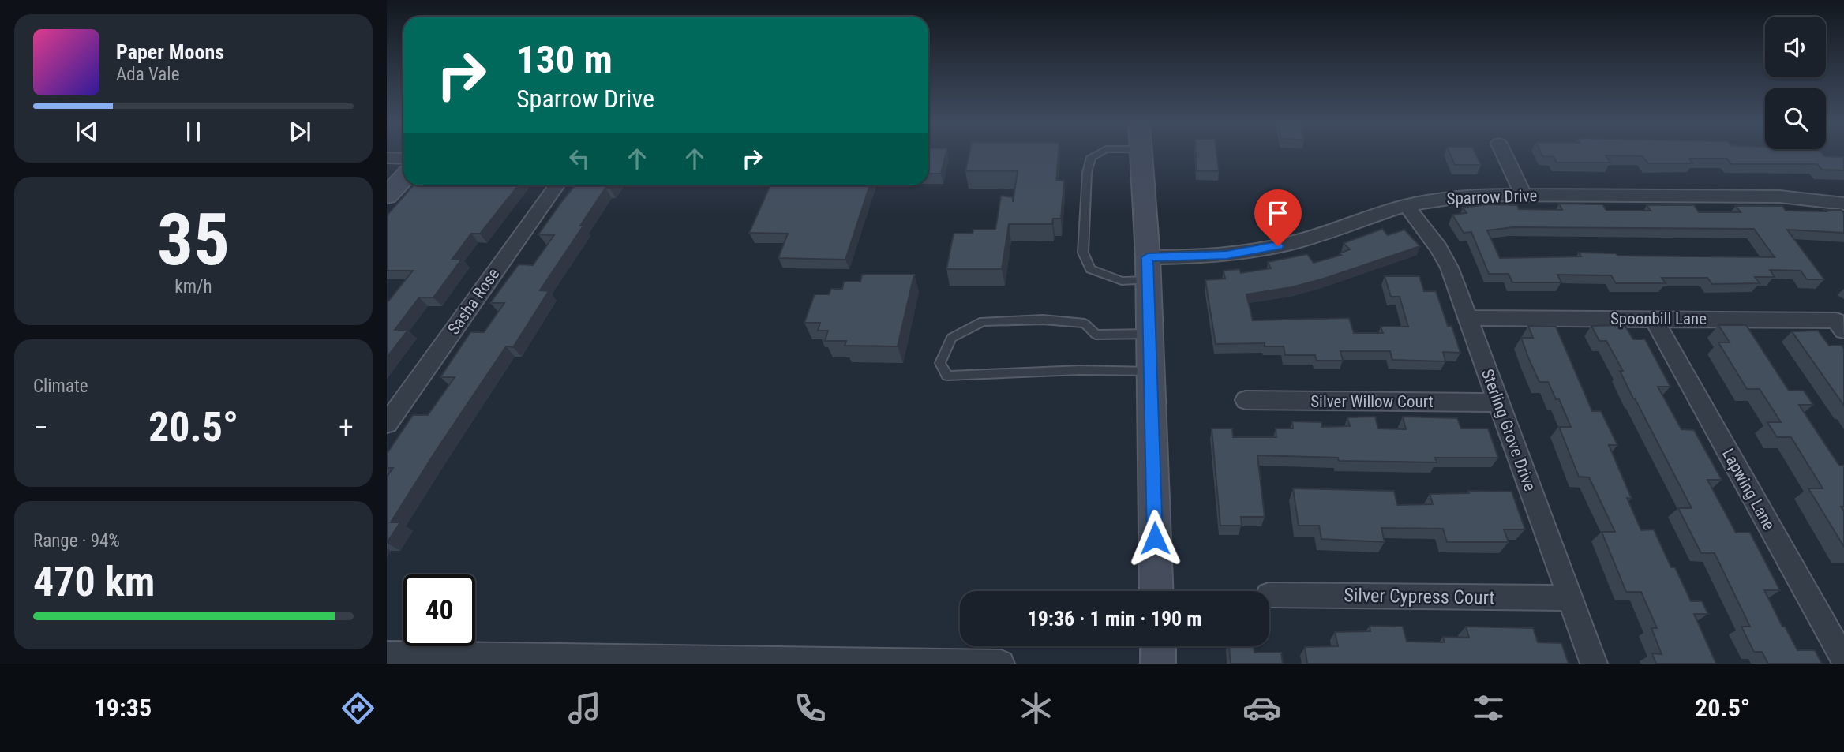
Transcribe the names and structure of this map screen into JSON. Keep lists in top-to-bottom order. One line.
{"streets":{"street":["Sparrow Drive","Sasha Rose","Spoonbill Lane","Silver Willow Court","Sterling Grove Drive","Lapwing Lane","Silver Cypress Court"]},"crossings":[["Sparrow Drive","Sterling Grove Drive"],["Spoonbill Lane","Sterling Grove Drive"],["Spoonbill Lane","Lapwing Lane"],["Silver Willow Court","Sterling Grove Drive"],["Sterling Grove Drive","Silver Cypress Court"]],"page":{"turn":["130 m","Sparrow Drive"],"song":["Paper Moons","Ada Vale"],"tile":[["35","km/h"],"Climate",["Range · 94%","470 km"]],"heat":["−","20.5°","+"],"limit":"40","trip":"19:36 · 1 min · 190 m","tabs":["19:35","20.5°"]}}
